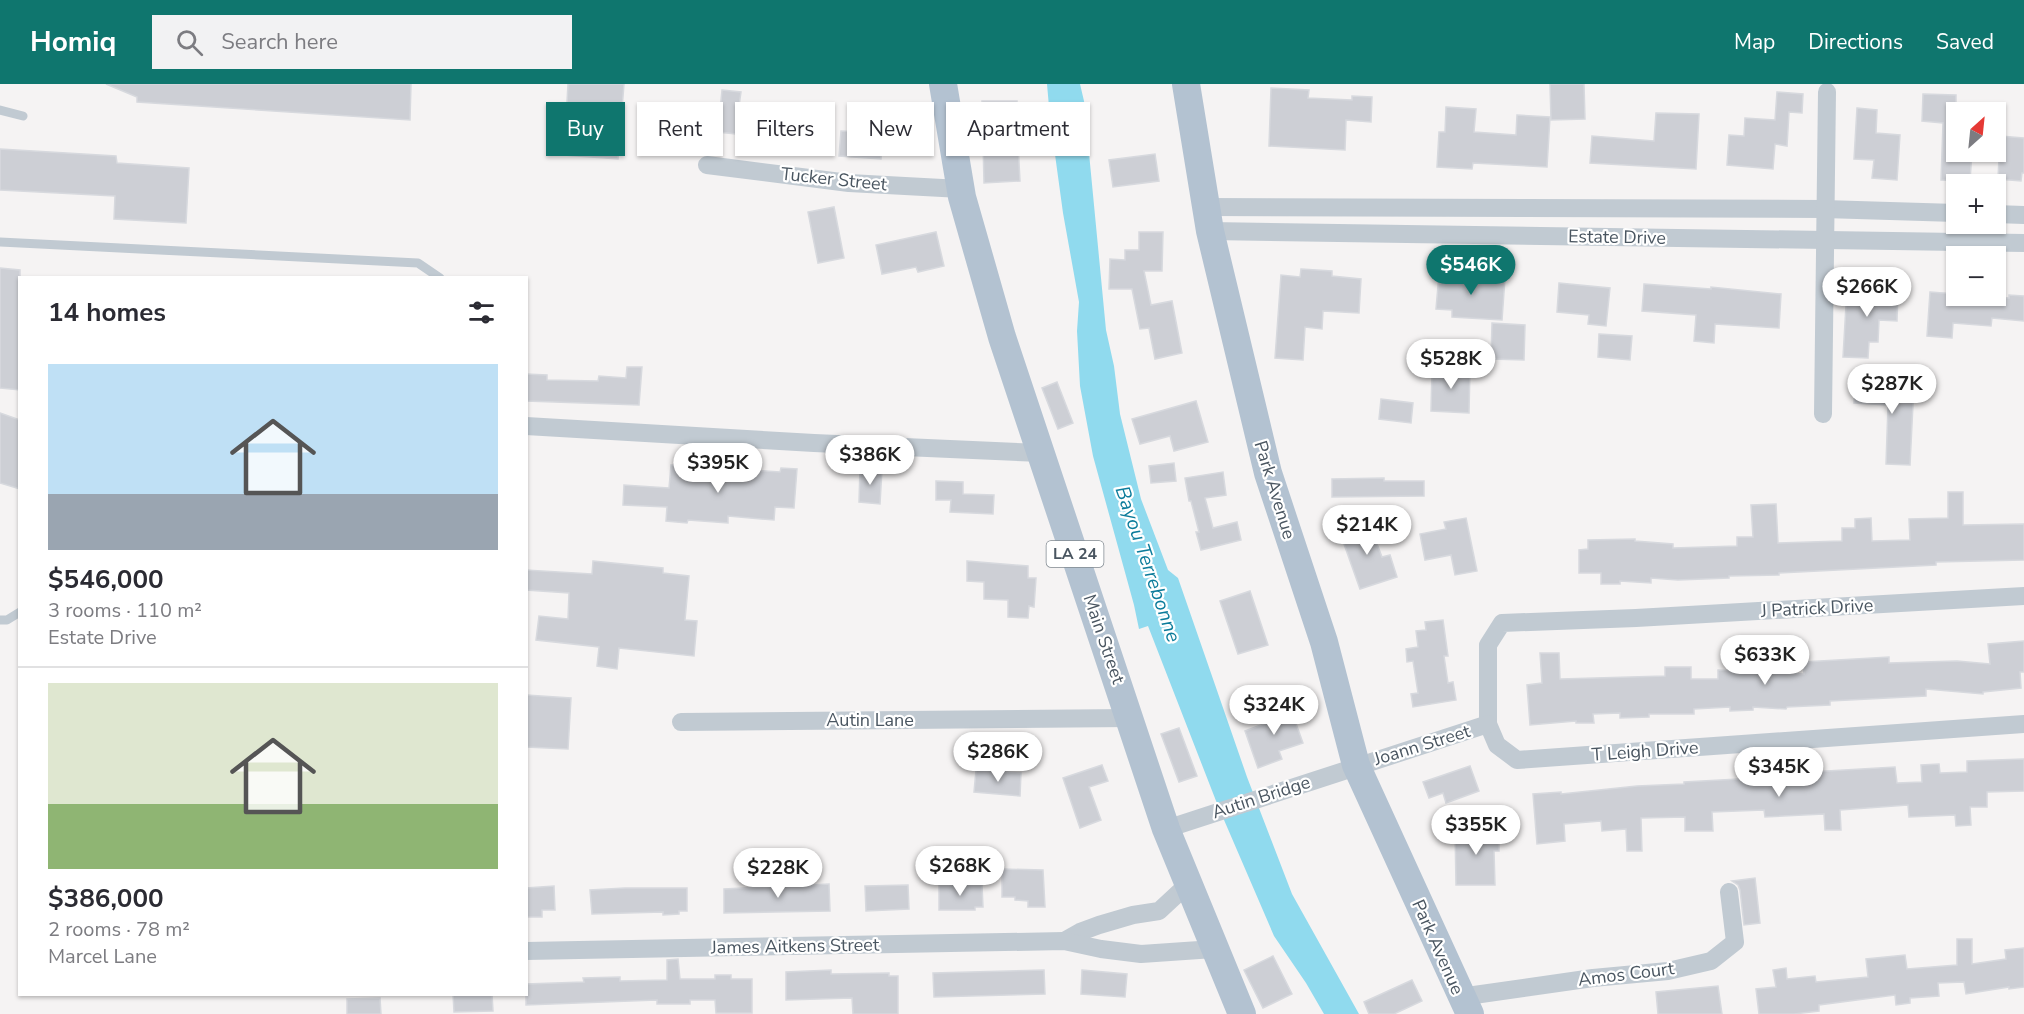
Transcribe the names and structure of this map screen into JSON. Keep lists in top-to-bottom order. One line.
{"streets":{"main road":["Park Avenue","LA 24","Main Street"],"street":["Tucker Street","Estate Drive","J Patrick Drive","Autin Lane","Joann Street","T Leigh Drive","Autin Bridge","James Aitkens Street","Amos Court"]},"crossings":[["Tucker Street","Main Street"],["Estate Drive","Park Avenue"],["Park Avenue","Joann Street"],["Park Avenue","Autin Bridge"],["Park Avenue","Amos Court"],["J Patrick Drive","Joann Street"],["J Patrick Drive","T Leigh Drive"],["Main Street","Autin Lane"],["Main Street","Autin Bridge"],["Main Street","James Aitkens Street"],["Joann Street","T Leigh Drive"],["Joann Street","Autin Bridge"]],"water":["Bayou Terrebonne"],"north":"top right","page":{"header":"Homiq","search":"Search here","nav":["Map","Directions","Saved"],"map_buttons":["+","−"],"chip":["Buy","Rent","Filters","New","Apartment"],"price":["$546K","$266K","$528K","$287K","$386K","$395K","$214K","$633K","$324K","$286K","$345K","$355K","$268K","$228K"],"heading":"14 homes","list":[{"name":"$546,000","note":"3 rooms · 110 m² · Estate Drive"},{"name":"$386,000","note":"2 rooms · 78 m² · Marcel Lane"}]}}
